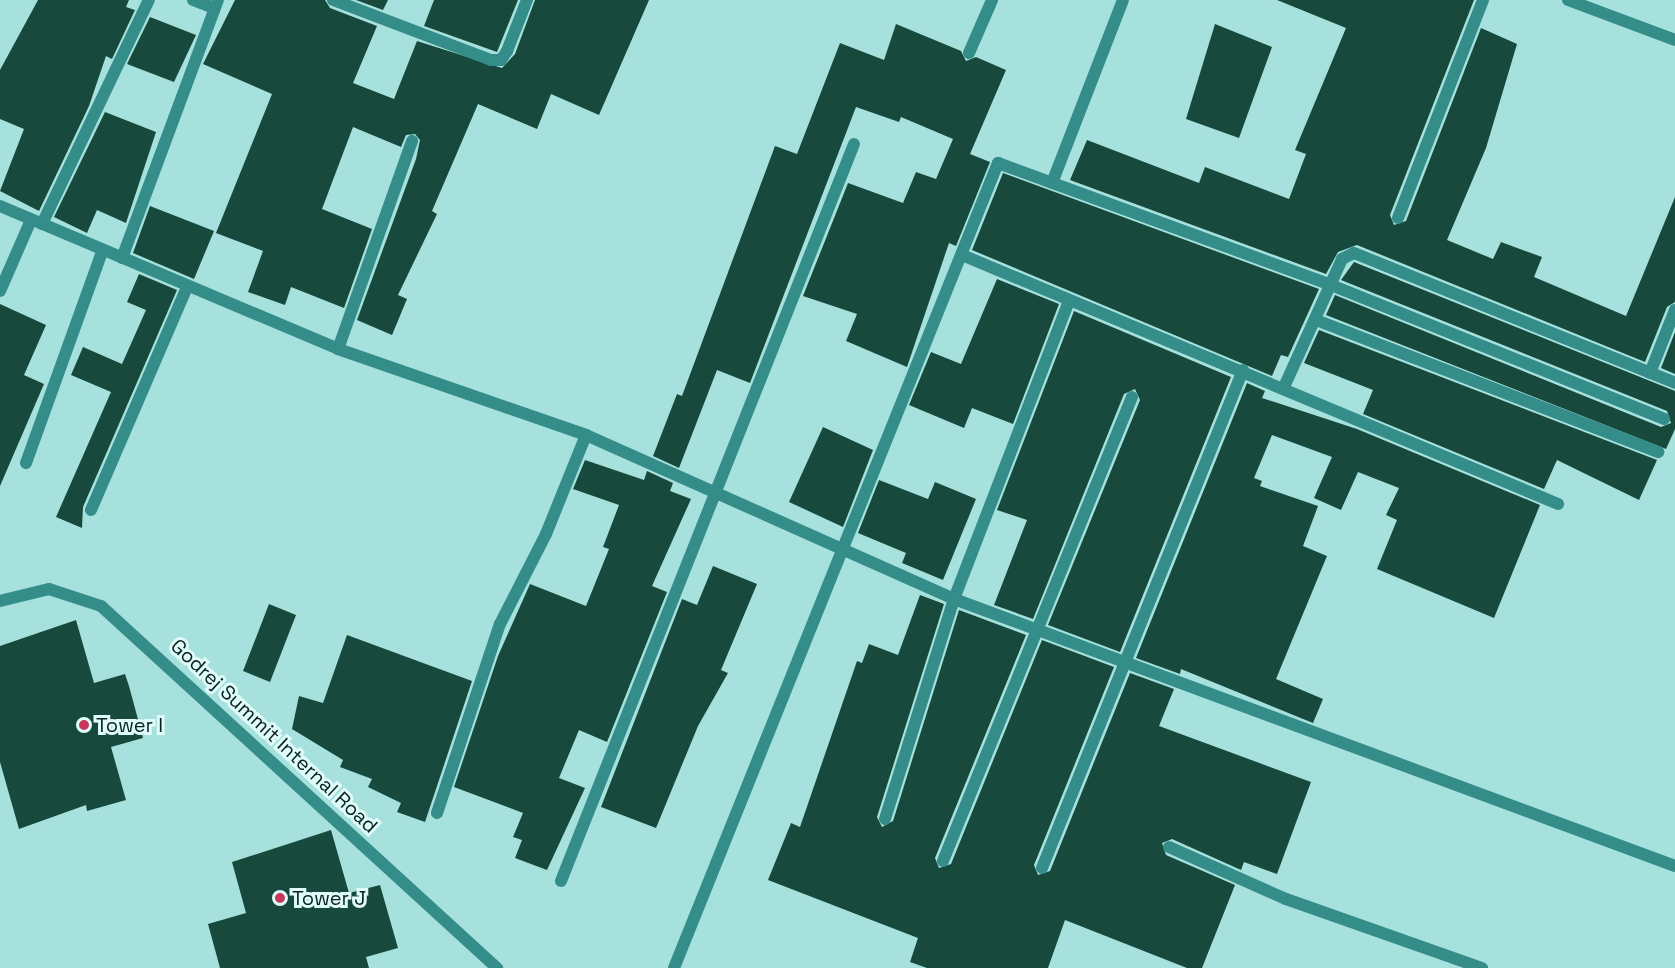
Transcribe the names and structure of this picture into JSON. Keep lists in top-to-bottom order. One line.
{"streets":{"street":["Godrej Summit Internal Road"]},"places":["Tower I","Tower J"]}
